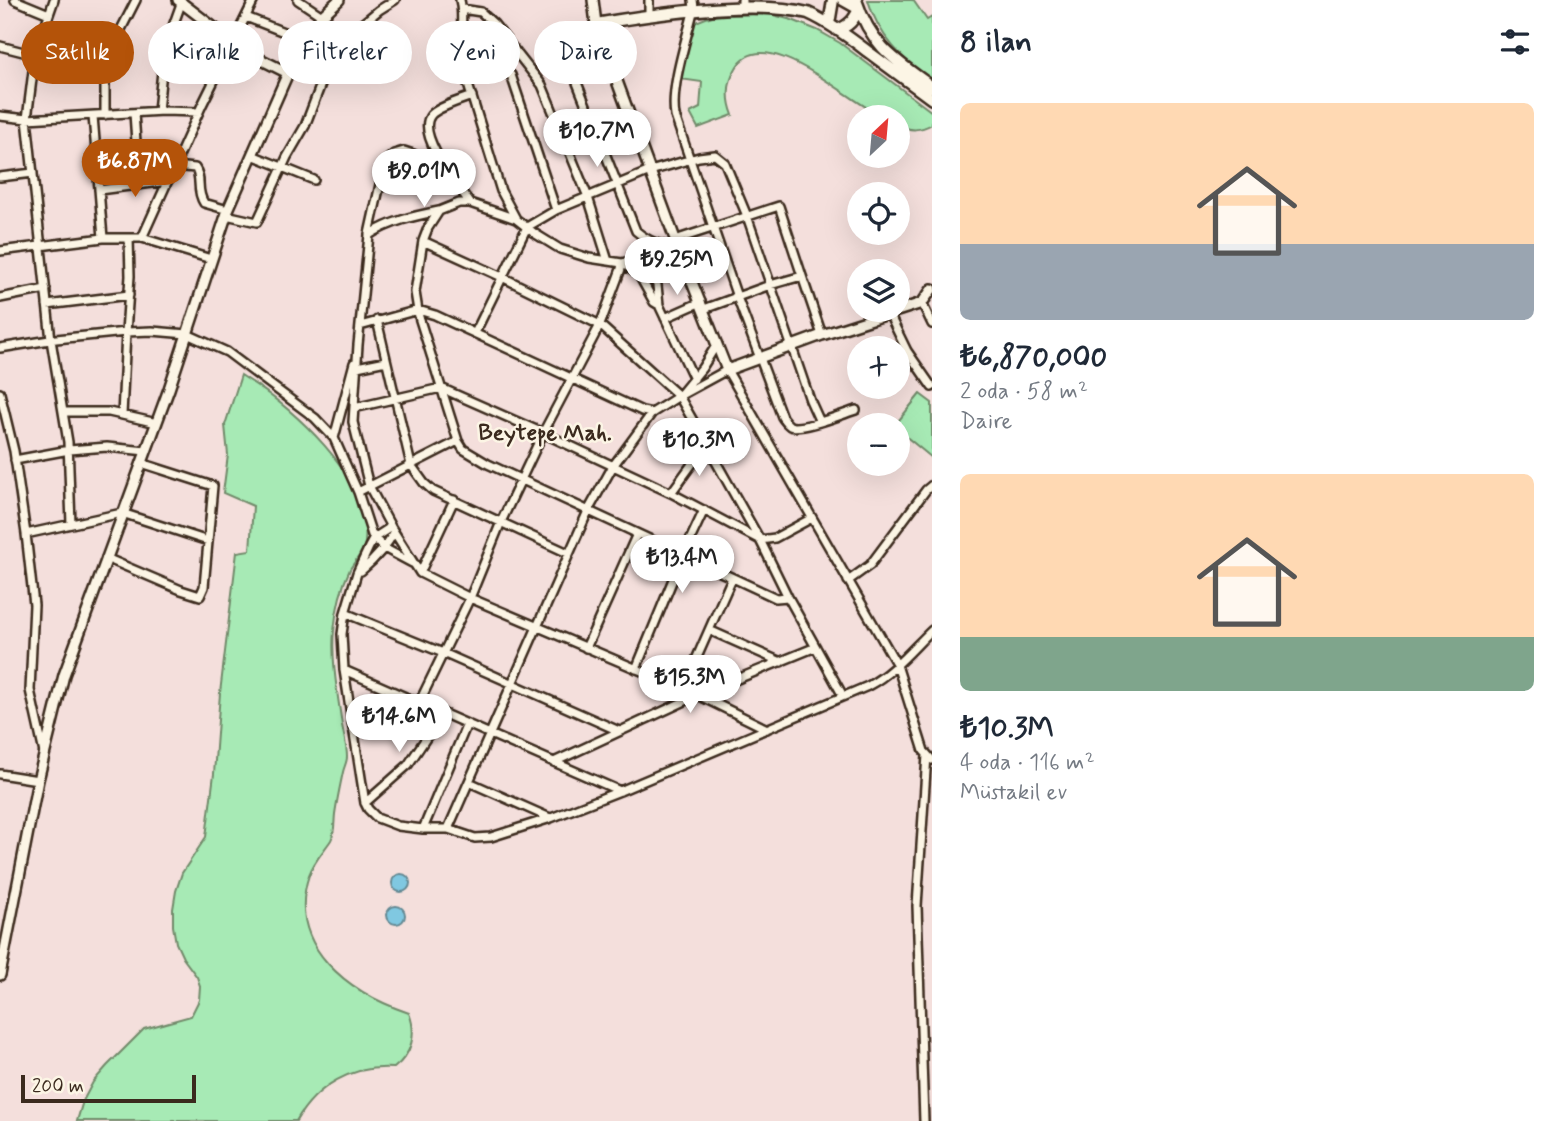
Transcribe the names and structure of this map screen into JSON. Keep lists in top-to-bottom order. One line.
{"districts":["Beytepe Mah."],"scale_bar":"200 m","north":"top right","page":{"heading":"8 ilan","chip":["Satılık","Kiralık","Filtreler","Yeni","Daire"],"list":[{"name":"₺6,870,000","note":"2 oda · 58 m² · Daire"},{"name":"₺10.3M","note":"4 oda · 116 m² · Müstakil ev"}],"map_buttons":["+","−"],"price":["₺10.7M","₺6.87M","₺9.01M","₺9.25M","₺10.3M","₺13.4M","₺15.3M","₺14.6M"],"scale":"200 m"}}
